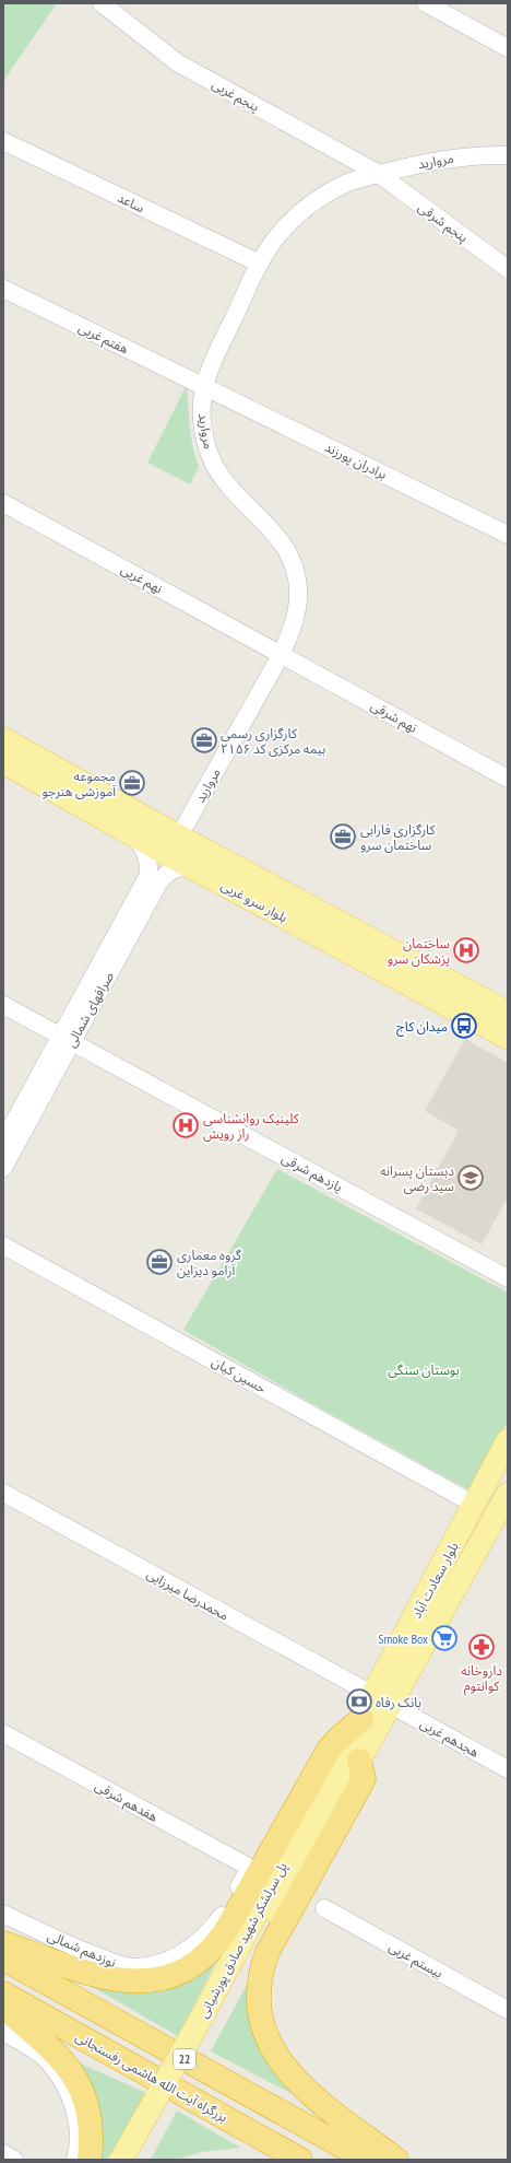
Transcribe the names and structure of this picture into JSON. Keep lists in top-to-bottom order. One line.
{"streets":{"highway":["22","بزرگراه آیت الله هاشمی رفسنجانی"],"main road":["بلوار سرو غربی","بلوار سعادت آباد","پل سرلشکر شهید صادق پورشیانی"],"street":["پنجم غربی","مروارید","ساعد","پنجم شرقی","هفتم غربی","برادران پورزند","نهم غربی","نهم شرقی","صرافهای شمالی","یازدهم شرقی","حسین کیان","محمدرضا میرزایی","هجدهم غربی","هفدهم شرقی","نوزدهم شمالی","بیستم غربی"]},"crossings":[["پنجم غربی","مروارید"],["پنجم غربی","پنجم شرقی"],["مروارید","ساعد"],["مروارید","پنجم شرقی"],["مروارید","هفتم غربی"],["مروارید","برادران پورزند"],["مروارید","نهم غربی"],["مروارید","نهم شرقی"],["مروارید","بلوار سرو غربی"],["هفتم غربی","برادران پورزند"],["نهم غربی","نهم شرقی"],["بلوار سرو غربی","صرافهای شمالی"],["صرافهای شمالی","یازدهم شرقی"],["حسین کیان","بلوار سعادت آباد"],["بلوار سعادت آباد","محمدرضا میرزایی"],["بلوار سعادت آباد","هجدهم غربی"],["بلوار سعادت آباد","پل سرلشکر شهید صادق پورشیانی"],["محمدرضا میرزایی","هجدهم غربی"],["هفدهم شرقی","نوزدهم شمالی"]],"parks":["بوستان سنگی"],"places":{"office":["کارگزاری رسمی بیمه مرکزی کد ۲۱۵۶","مجموعه آموزشی هنرجو","کارگزاری فارابی ساختمان سرو","گروه معماری آرامو دیزاین"],"hospital":["ساختمان پزشکان سرو","کلینیک روانشناسی راز رویش"],"bus stop":["میدان کاج"],"school or university":["دبستان پسرانه سید رضی"],"supermarket":["Smoke Box"],"pharmacy":["داروخانه کوانتوم"],"bank":["بانک رفاه"]}}
